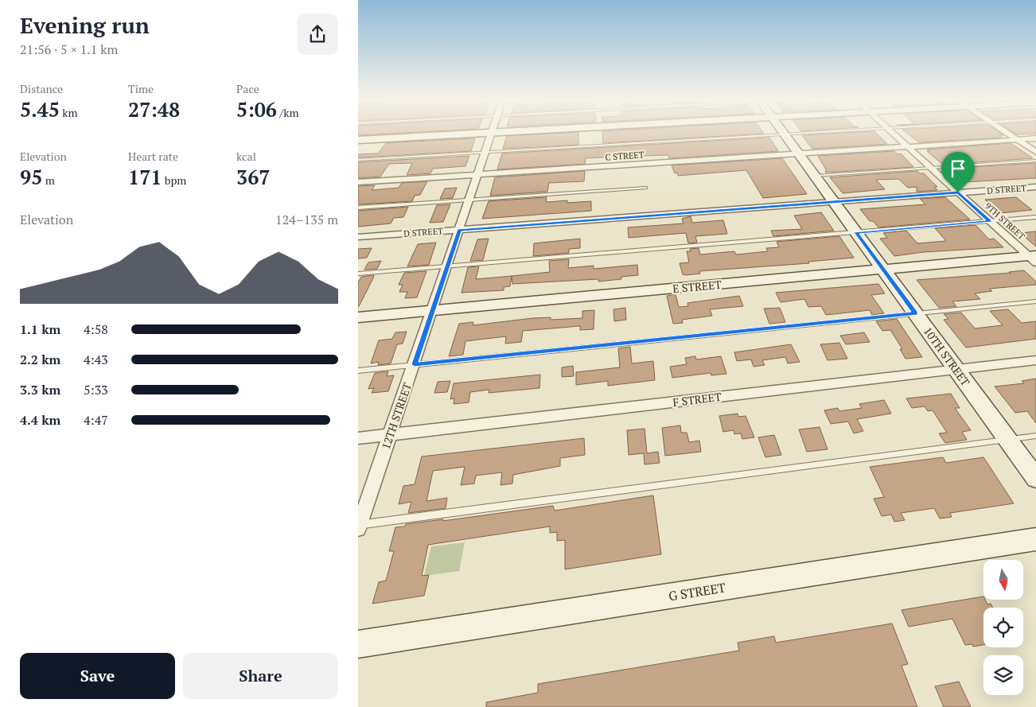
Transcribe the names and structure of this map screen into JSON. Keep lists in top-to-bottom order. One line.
{"streets":{"street":["C STREET","D STREET","9TH STREET","E STREET","10TH STREET","F STREET","12TH STREET","G STREET"]},"crossings":[["C STREET","9TH STREET"],["C STREET","10TH STREET"],["C STREET","12TH STREET"],["D STREET","9TH STREET"],["D STREET","10TH STREET"],["D STREET","12TH STREET"],["9TH STREET","E STREET"],["E STREET","10TH STREET"],["E STREET","12TH STREET"],["10TH STREET","F STREET"],["F STREET","12TH STREET"]],"north":"bottom","page":{"heading":["Evening run","21:56 · 5 × 1.1 km"],"stats":[["Distance","5.45 km"],["Time","27:48"],["Pace","5:06 /km"],["Elevation","95 m"],["Heart rate","171 bpm"],["kcal","367"]],"chart":["Elevation","124–135 m"],"list":[{"name":"1.1 km","note":"4:58"},{"name":"2.2 km","note":"4:43"},{"name":"3.3 km","note":"5:33"},{"name":"4.4 km","note":"4:47"}],"buttons":["Save","Share"]}}
